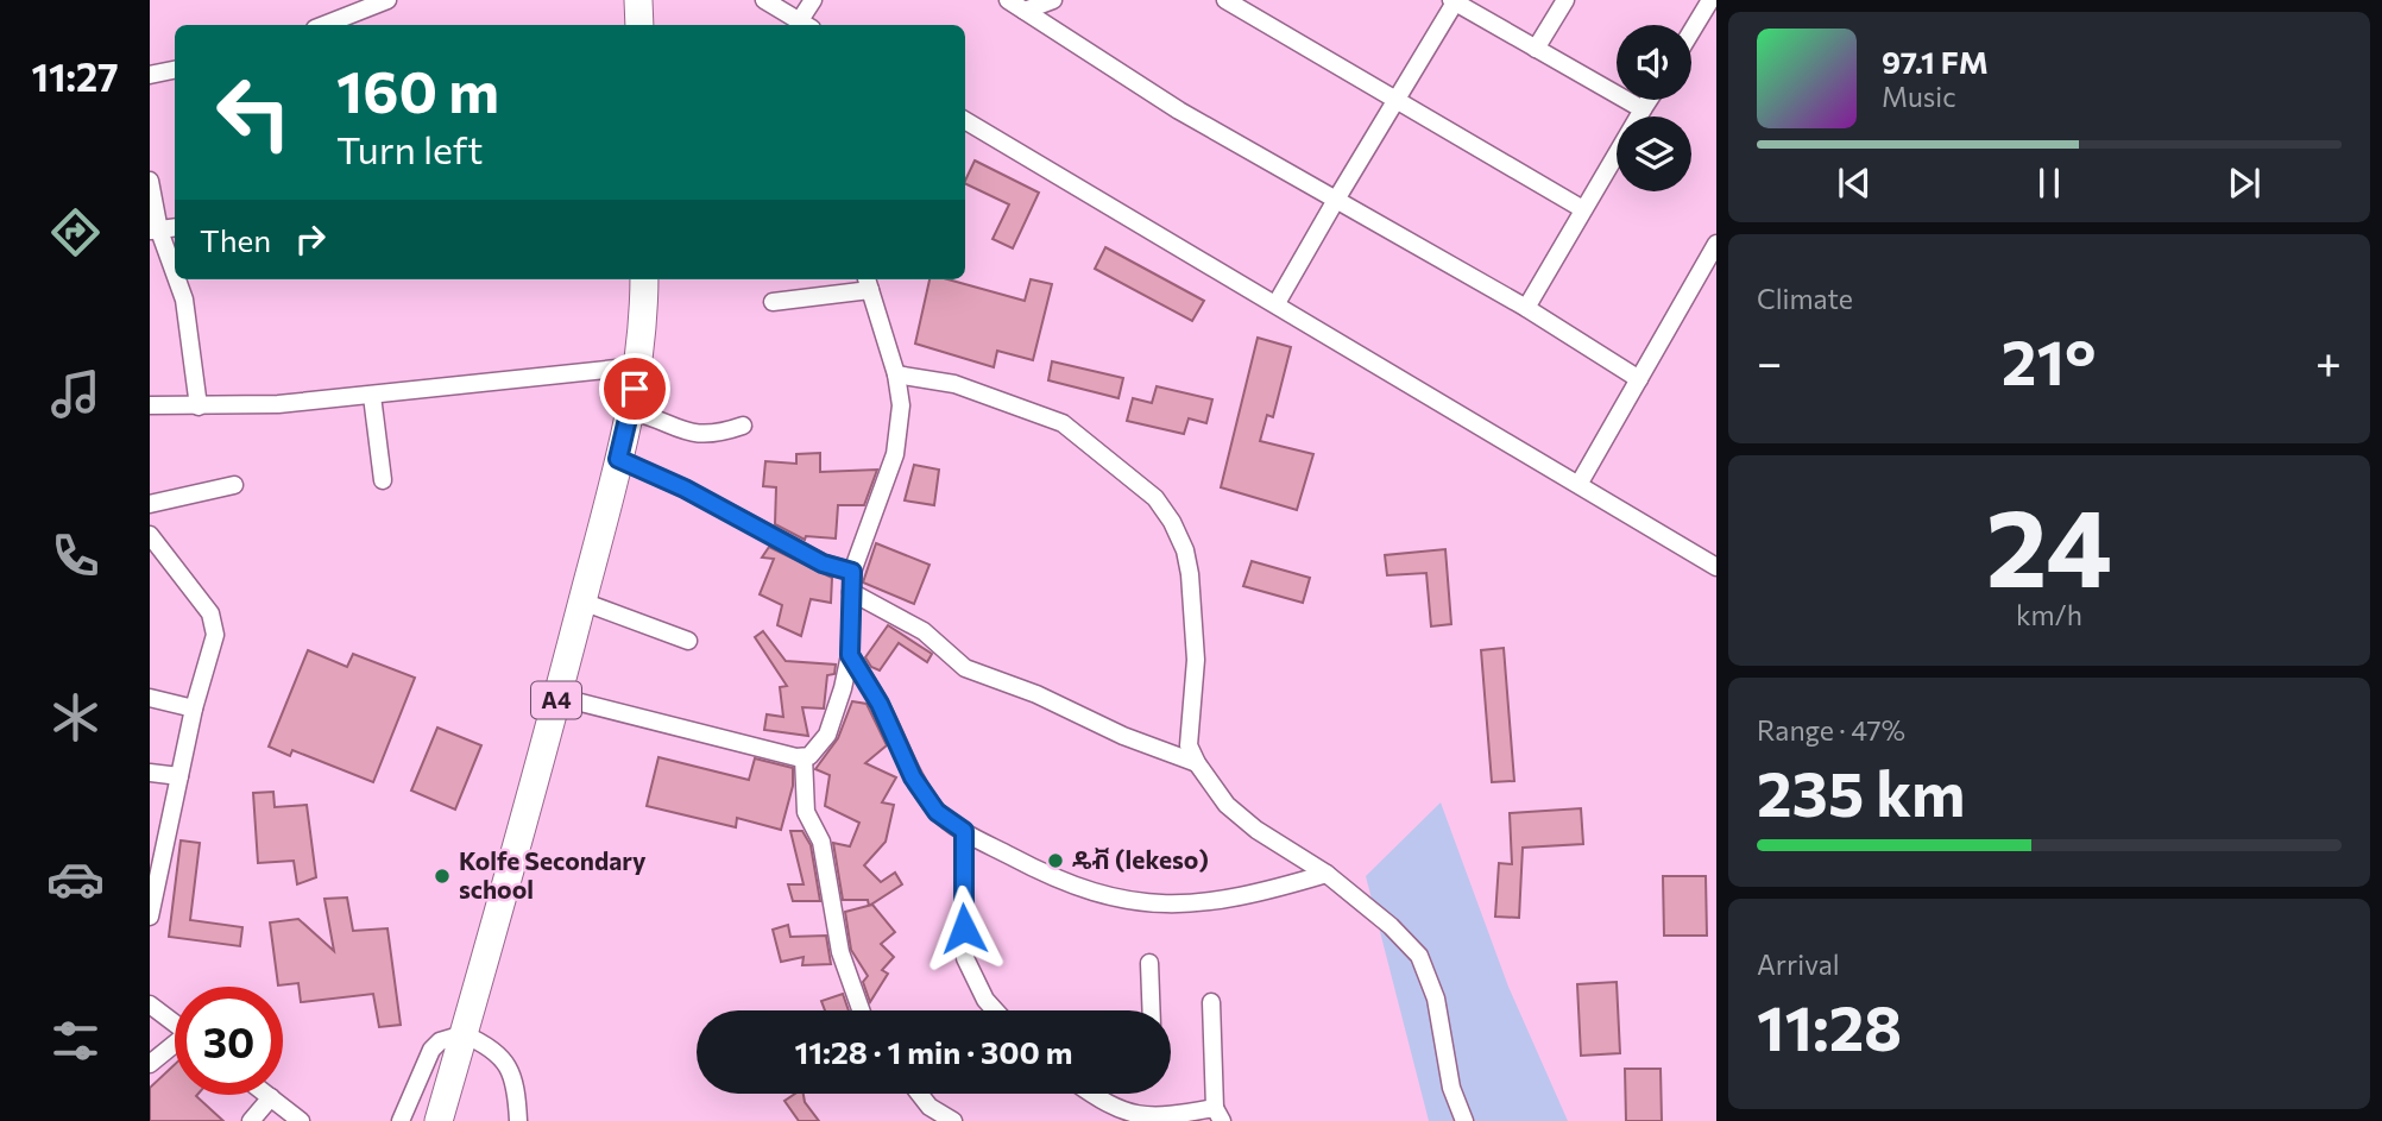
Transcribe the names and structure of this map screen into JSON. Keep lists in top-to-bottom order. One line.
{"streets":{"main road":["A4"]},"places":["ዴቭ (lekeso)","Kolfe Secondary school"],"page":{"tabs":"11:27","turn":["160 m","Turn left"],"song":["97.1 FM","Music"],"then":"Then","tile":["Climate",["24","km/h"],["Range · 47%","235 km"],["Arrival","11:28"]],"heat":["−","21°","+"],"limit":"30","trip":"11:28 · 1 min · 300 m"}}
